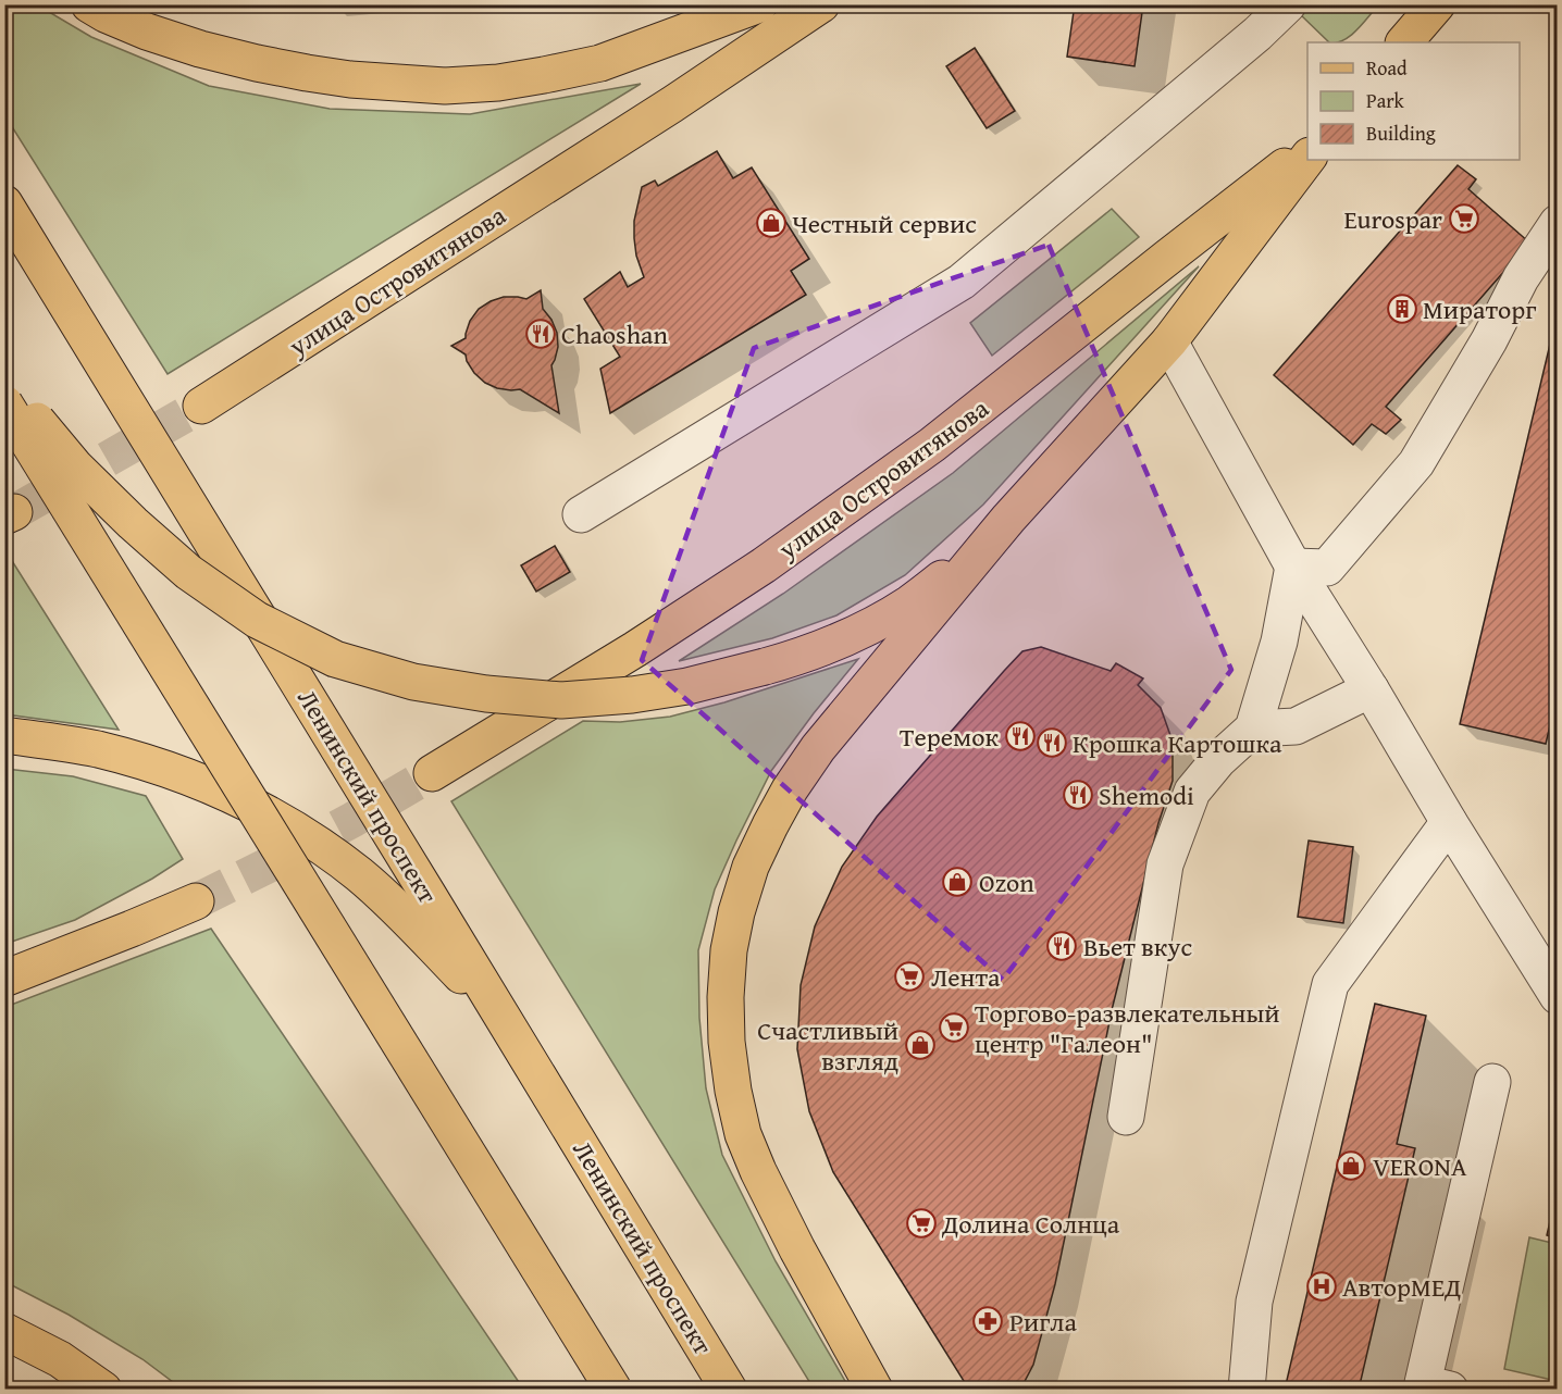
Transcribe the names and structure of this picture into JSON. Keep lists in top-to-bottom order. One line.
{"streets":{"main road":["улица Островитянова","Ленинский проспект"]},"places":{"supermarket":["Eurospar","Лента","Торгово-развлекательный центр \"Галеон\"","Долина Солнца"],"shop":["Честный сервис","Ozon","Счастливый взгляд","VERONA"],"building":["Мираторг"],"restaurant":["Chaoshan","Теремок","Крошка Картошка","Shemodi","Вьет вкус"],"hospital":["АвторМЕД"],"pharmacy":["Ригла"]},"legend":["Road","Park","Building"]}
